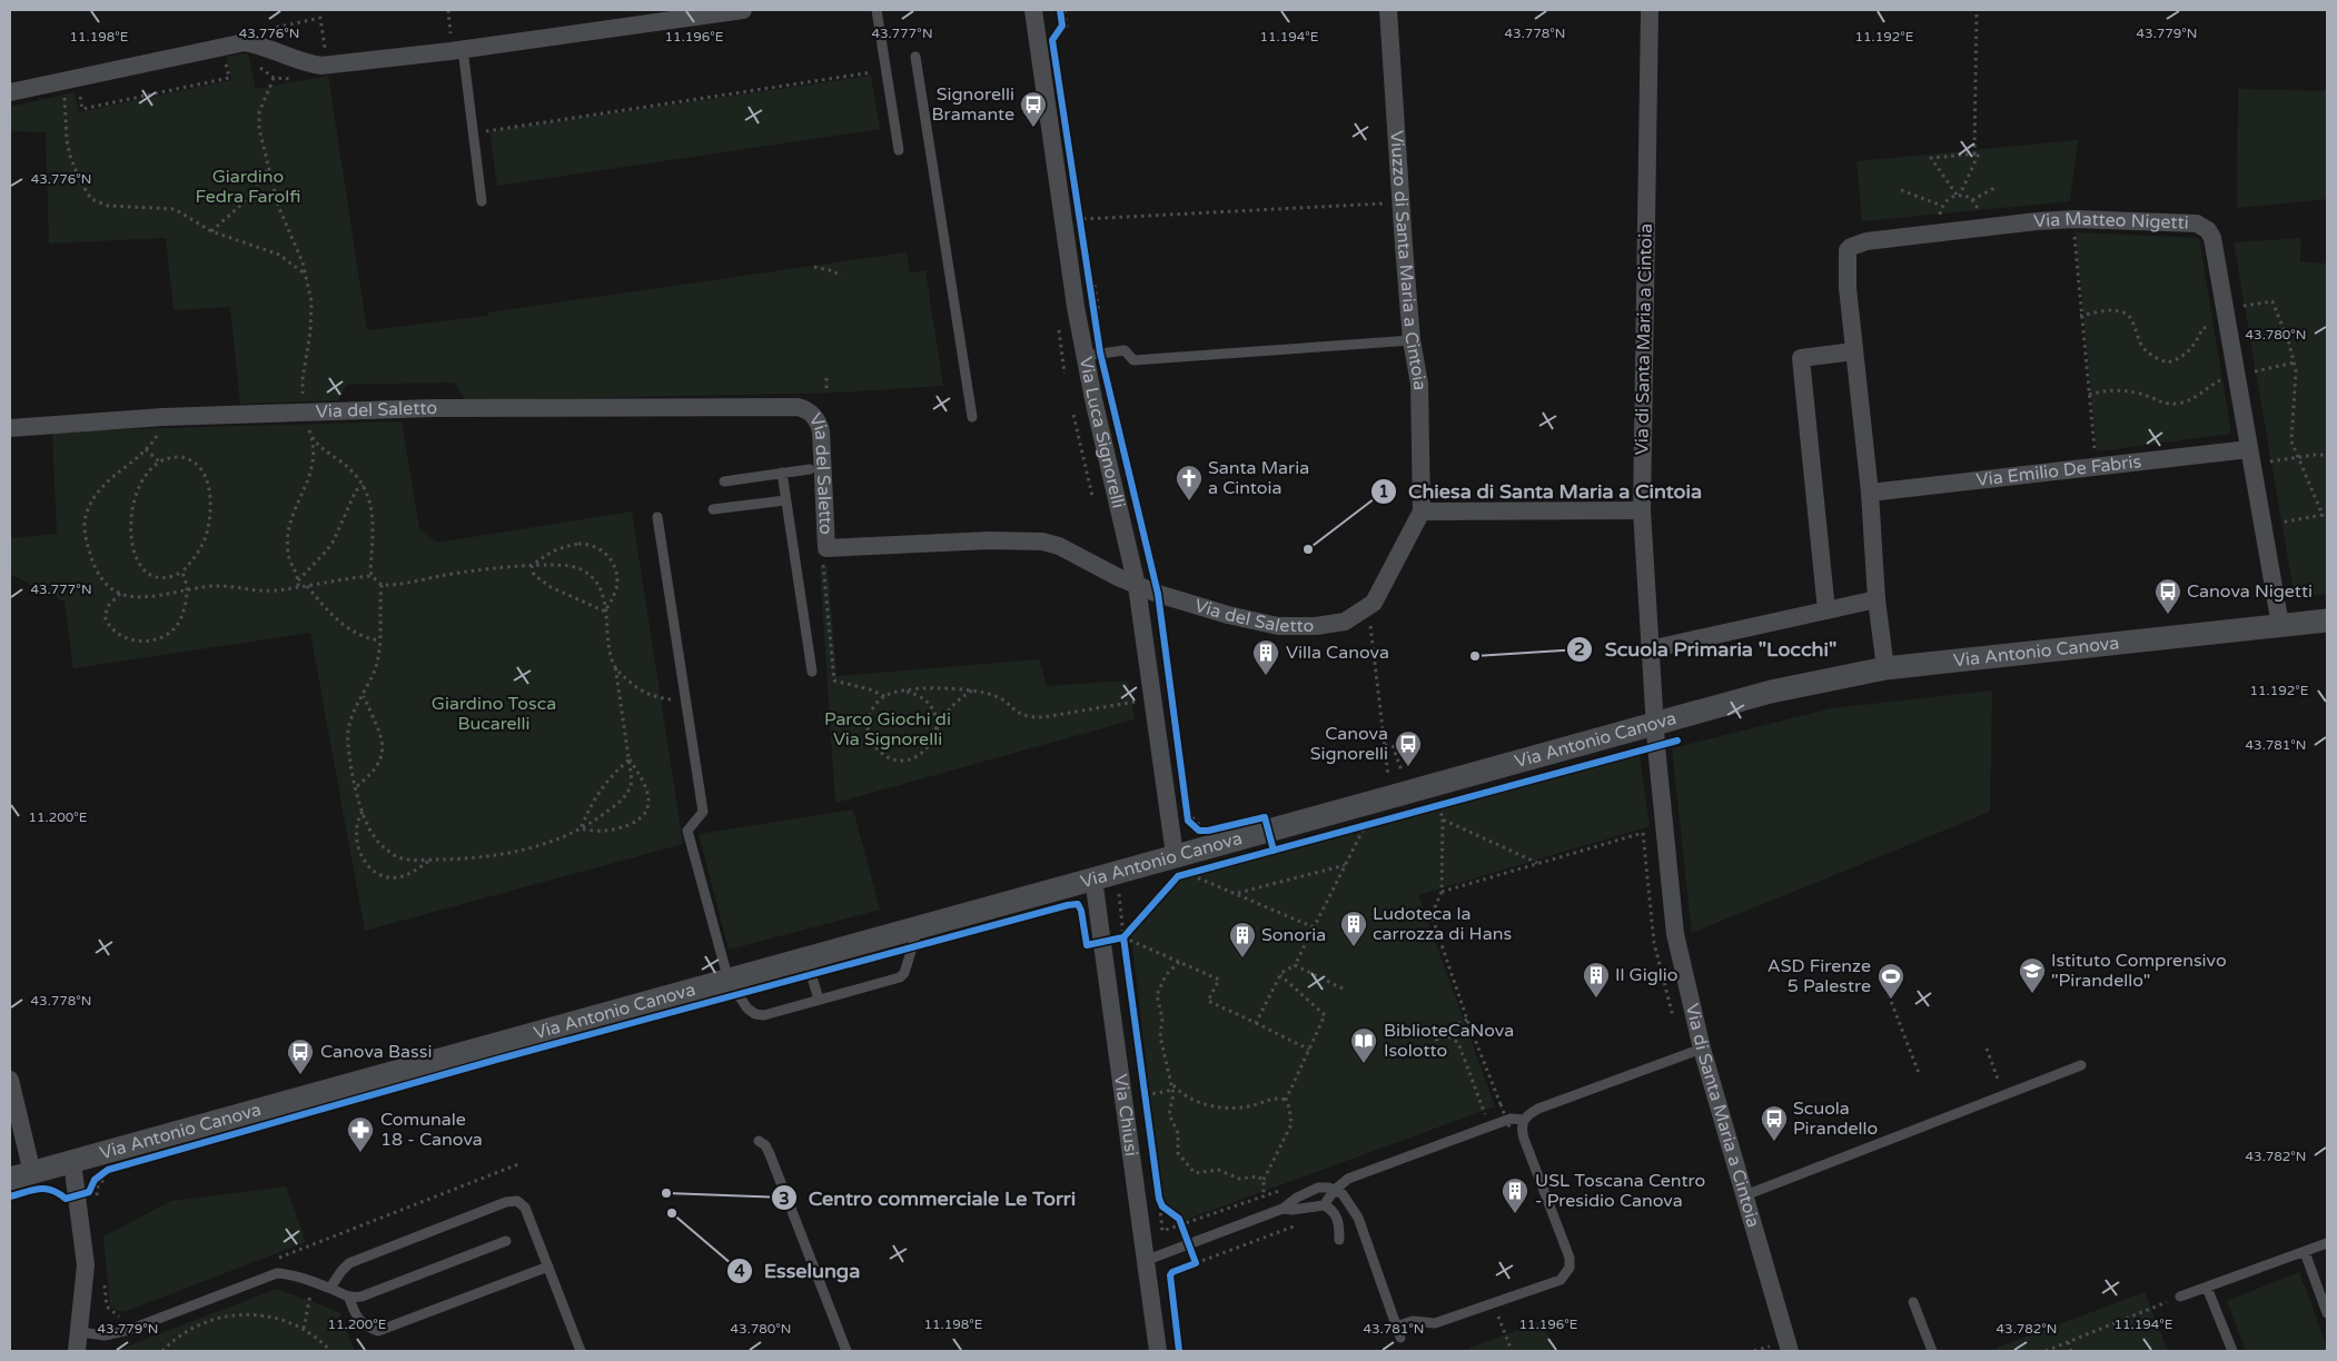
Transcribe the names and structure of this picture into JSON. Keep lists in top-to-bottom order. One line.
{"streets":{"street":["Via Matteo Nigetti","Viuzzo di Santa Maria a Cintoia","Via di Santa Maria a Cintoia","Via del Saletto","Via Luca Signorelli","Via Emilio De Fabris","Via Antonio Canova","Via Chiusi"]},"crossings":[["Via Matteo Nigetti","Via Emilio De Fabris"],["Via Matteo Nigetti","Via Antonio Canova"],["Viuzzo di Santa Maria a Cintoia","Via del Saletto"],["Via di Santa Maria a Cintoia","Via Antonio Canova"],["Via del Saletto","Via Luca Signorelli"],["Via Luca Signorelli","Via Antonio Canova"],["Via Antonio Canova","Via Chiusi"]],"parks":["Giardino Fedra Farolfi","Giardino Tosca Bucarelli","Parco Giochi di Via Signorelli"],"places":{"bus stop":["Signorelli Bramante","Canova Nigetti","Canova Signorelli","Canova Bassi","Scuola Pirandello"],"church":["Santa Maria a Cintoia"],"other":["Chiesa di Santa Maria a Cintoia","Scuola Primaria \"Locchi\"","Centro commerciale Le Torri","Esselunga"],"building":["Villa Canova","Ludoteca la carrozza di Hans","Sonoria","Il Giglio","USL Toscana Centro - Presidio Canova"],"school or university":["Istituto Comprensivo \"Pirandello\""],"sports":["ASD Firenze 5 Palestre"],"library":["BiblioteCaNova Isolotto"],"pharmacy":["Comunale 18 - Canova"]},"coordinates":["43.776°N","43.777°N","43.778°N","43.779°N","11.198°E","11.196°E","11.194°E","11.192°E","43.780°N","43.781°N","11.200°E","43.782°N"]}
